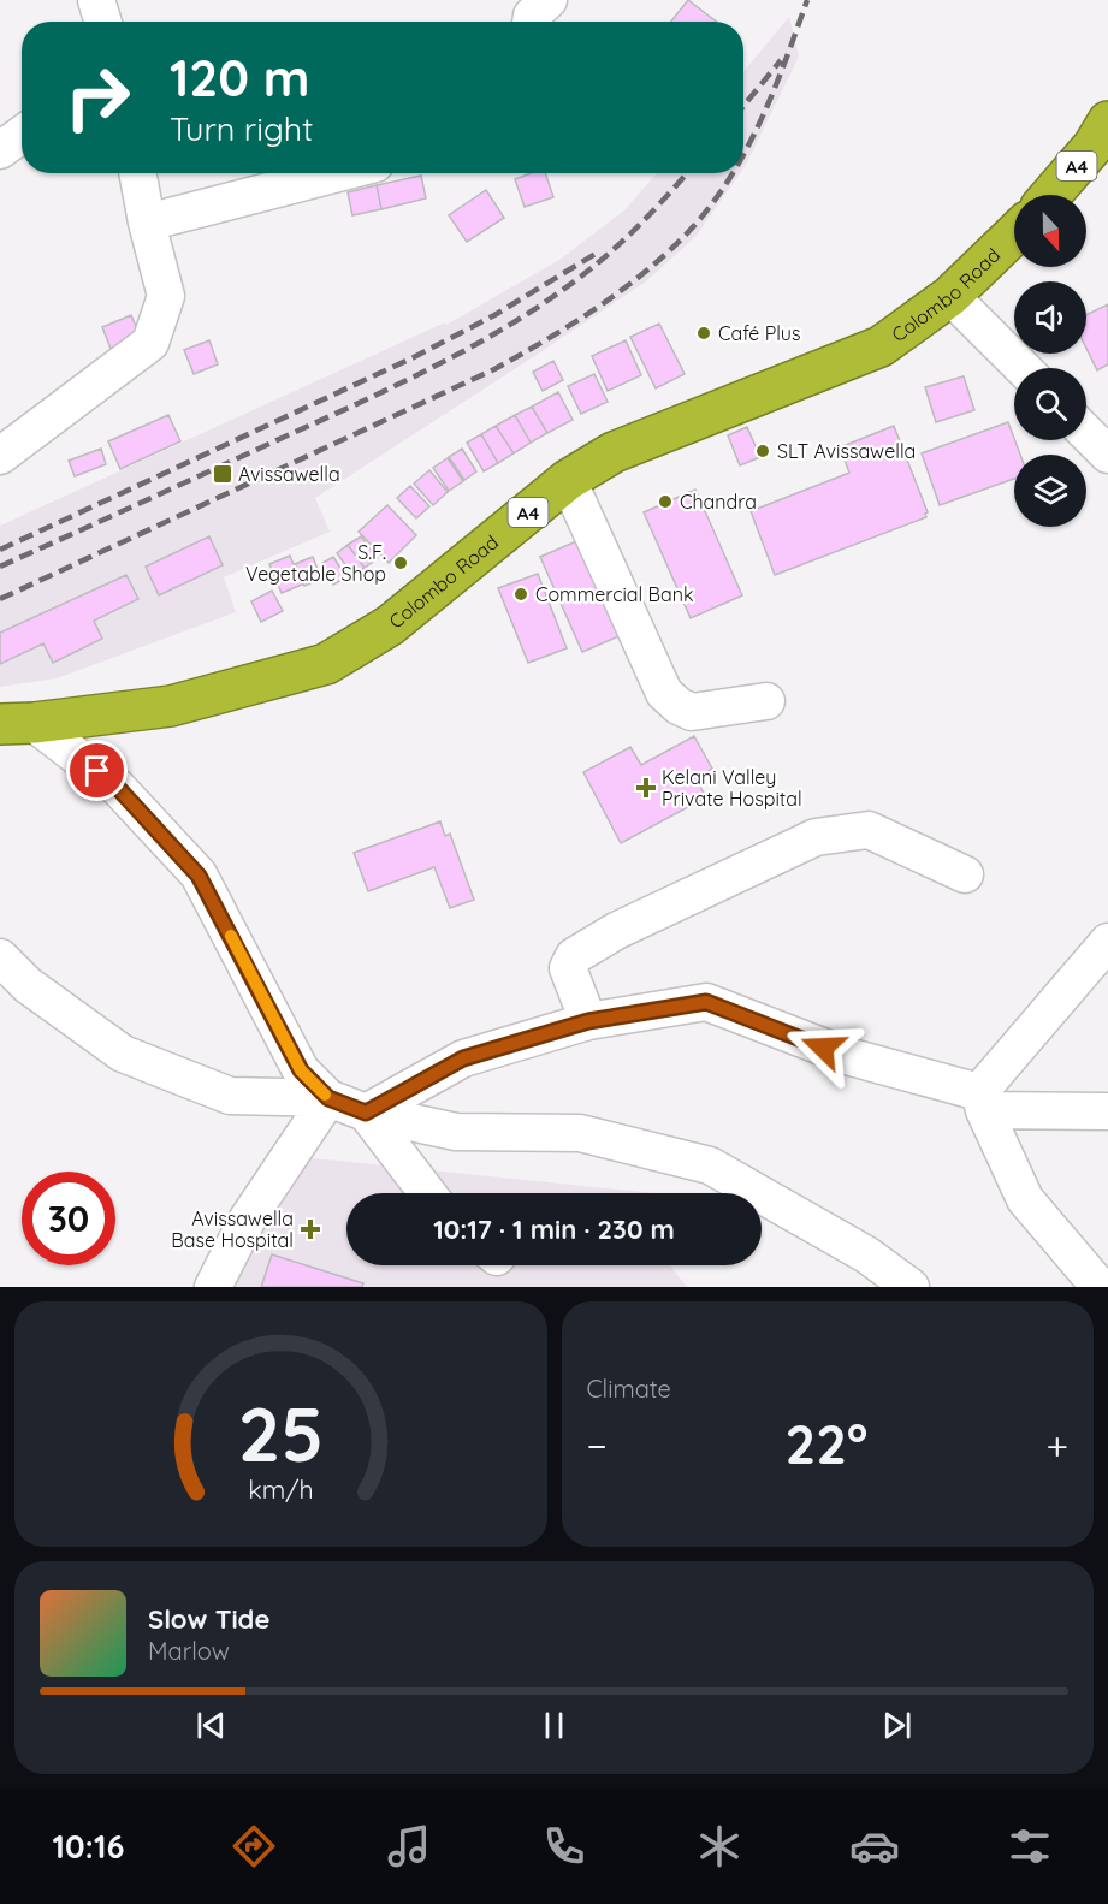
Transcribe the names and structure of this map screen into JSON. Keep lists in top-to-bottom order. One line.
{"streets":{"highway":["A4","Colombo Road"]},"places":{"other":["Café Plus","SLT Avissawella","Chandra","S.F. Vegetable Shop","Commercial Bank"],"transit":["Avissawella"],"health":["Kelani Valley Private Hospital","Avissawella Base Hospital"]},"north":"bottom","page":{"turn":["120 m","Turn right"],"limit":"30","trip":"10:17 · 1 min · 230 m","tile":"Climate","heat":["−","22°","+"],"song":["Slow Tide","Marlow"],"tabs":"10:16","gauge":["25","km/h"]}}
